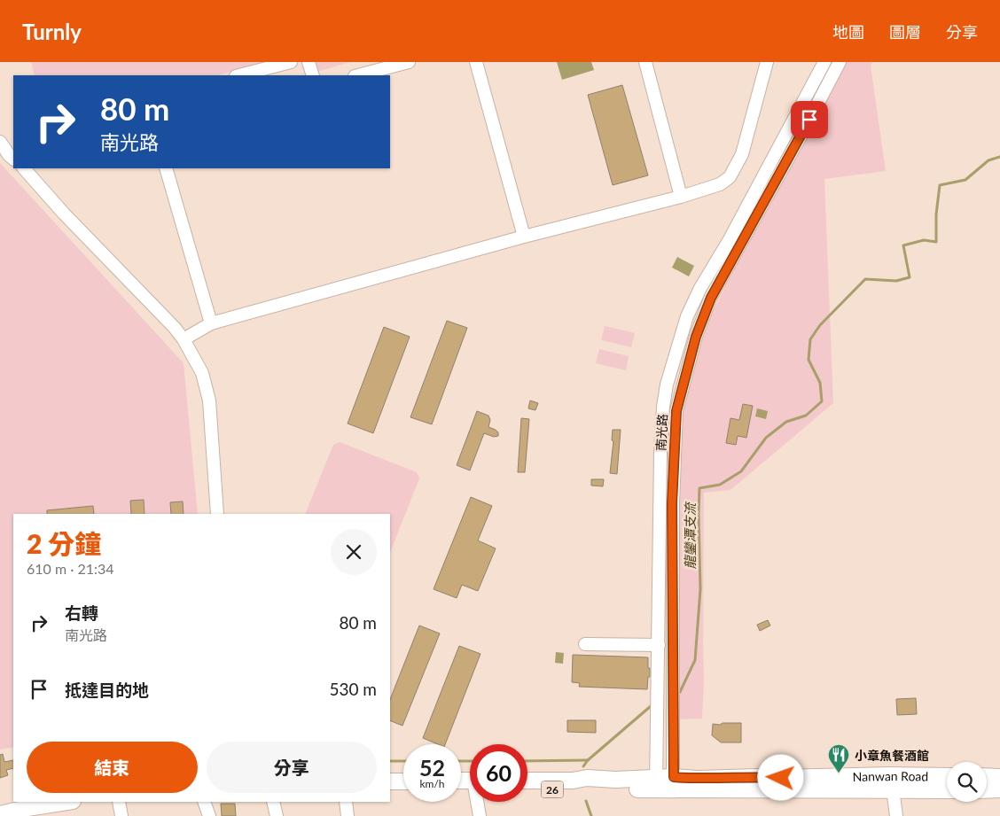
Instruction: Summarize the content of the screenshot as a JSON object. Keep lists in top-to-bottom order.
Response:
{
  "streets": {
    "main road": ["Nanwan Road", "26"],
    "street": ["南光路"]
  },
  "crossings": [
    ["南光路", "Nanwan Road"],
    ["Nanwan Road", "26"]
  ],
  "water": ["龍鑾潭支流"],
  "places": {
    "restaurant": ["小章魚餐酒館"]
  },
  "page": {
    "header": "Turnly",
    "nav": ["地圖", "圖層", "分享"],
    "turn": ["80 m", "南光路"],
    "heading": ["2 分鐘", "610 m · 21:34"],
    "list": [
      {
        "name": "右轉",
        "note": "南光路",
        "value": "80 m"
      },
      {
        "name": "抵達目的地",
        "value": "530 m"
      }
    ],
    "buttons": ["結束", "分享"],
    "speed": "52 km/h",
    "limit": "60"
  }
}
